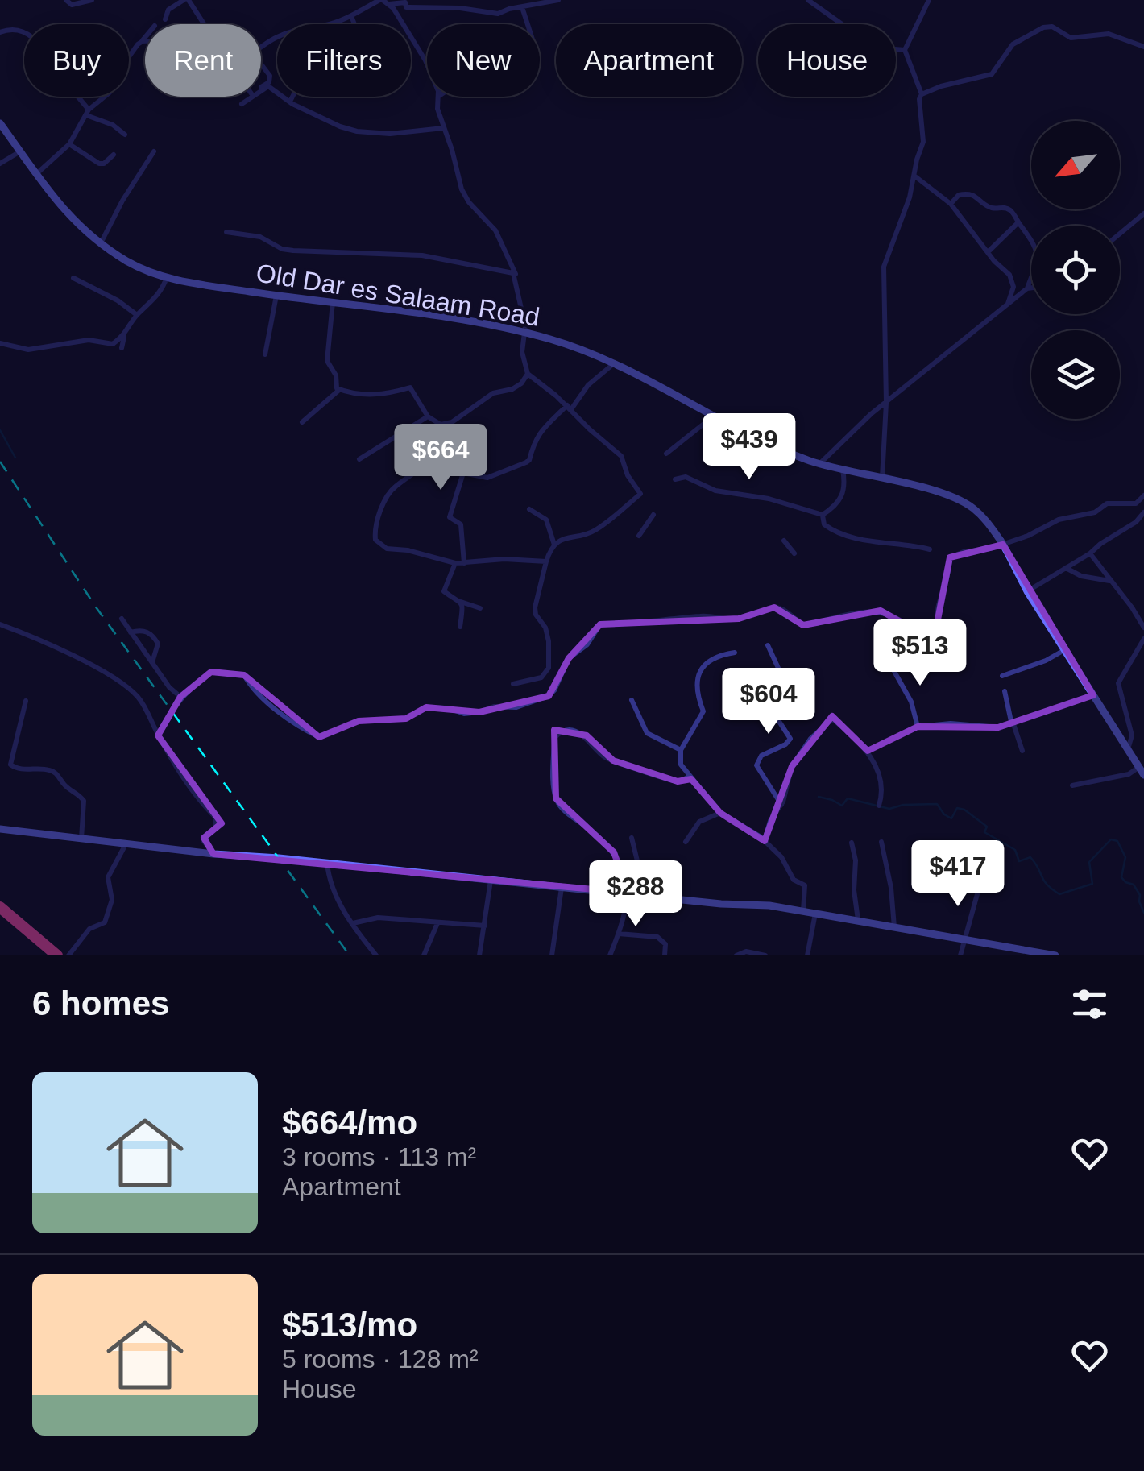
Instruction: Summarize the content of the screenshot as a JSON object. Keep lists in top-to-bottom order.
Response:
{
  "streets": {
    "street": ["Old Dar es Salaam Road"]
  },
  "north": "bottom left",
  "page": {
    "chip": [
      "Buy",
      "Rent",
      "Filters",
      "New",
      "Apartment",
      "House"
    ],
    "price": [
      "$439",
      "$664",
      "$513",
      "$604",
      "$417",
      "$288"
    ],
    "heading": "6 homes",
    "list": [
      {
        "name": "$664/mo",
        "note": "3 rooms · 113 m² · Apartment"
      },
      {
        "name": "$513/mo",
        "note": "5 rooms · 128 m² · House"
      }
    ]
  }
}
